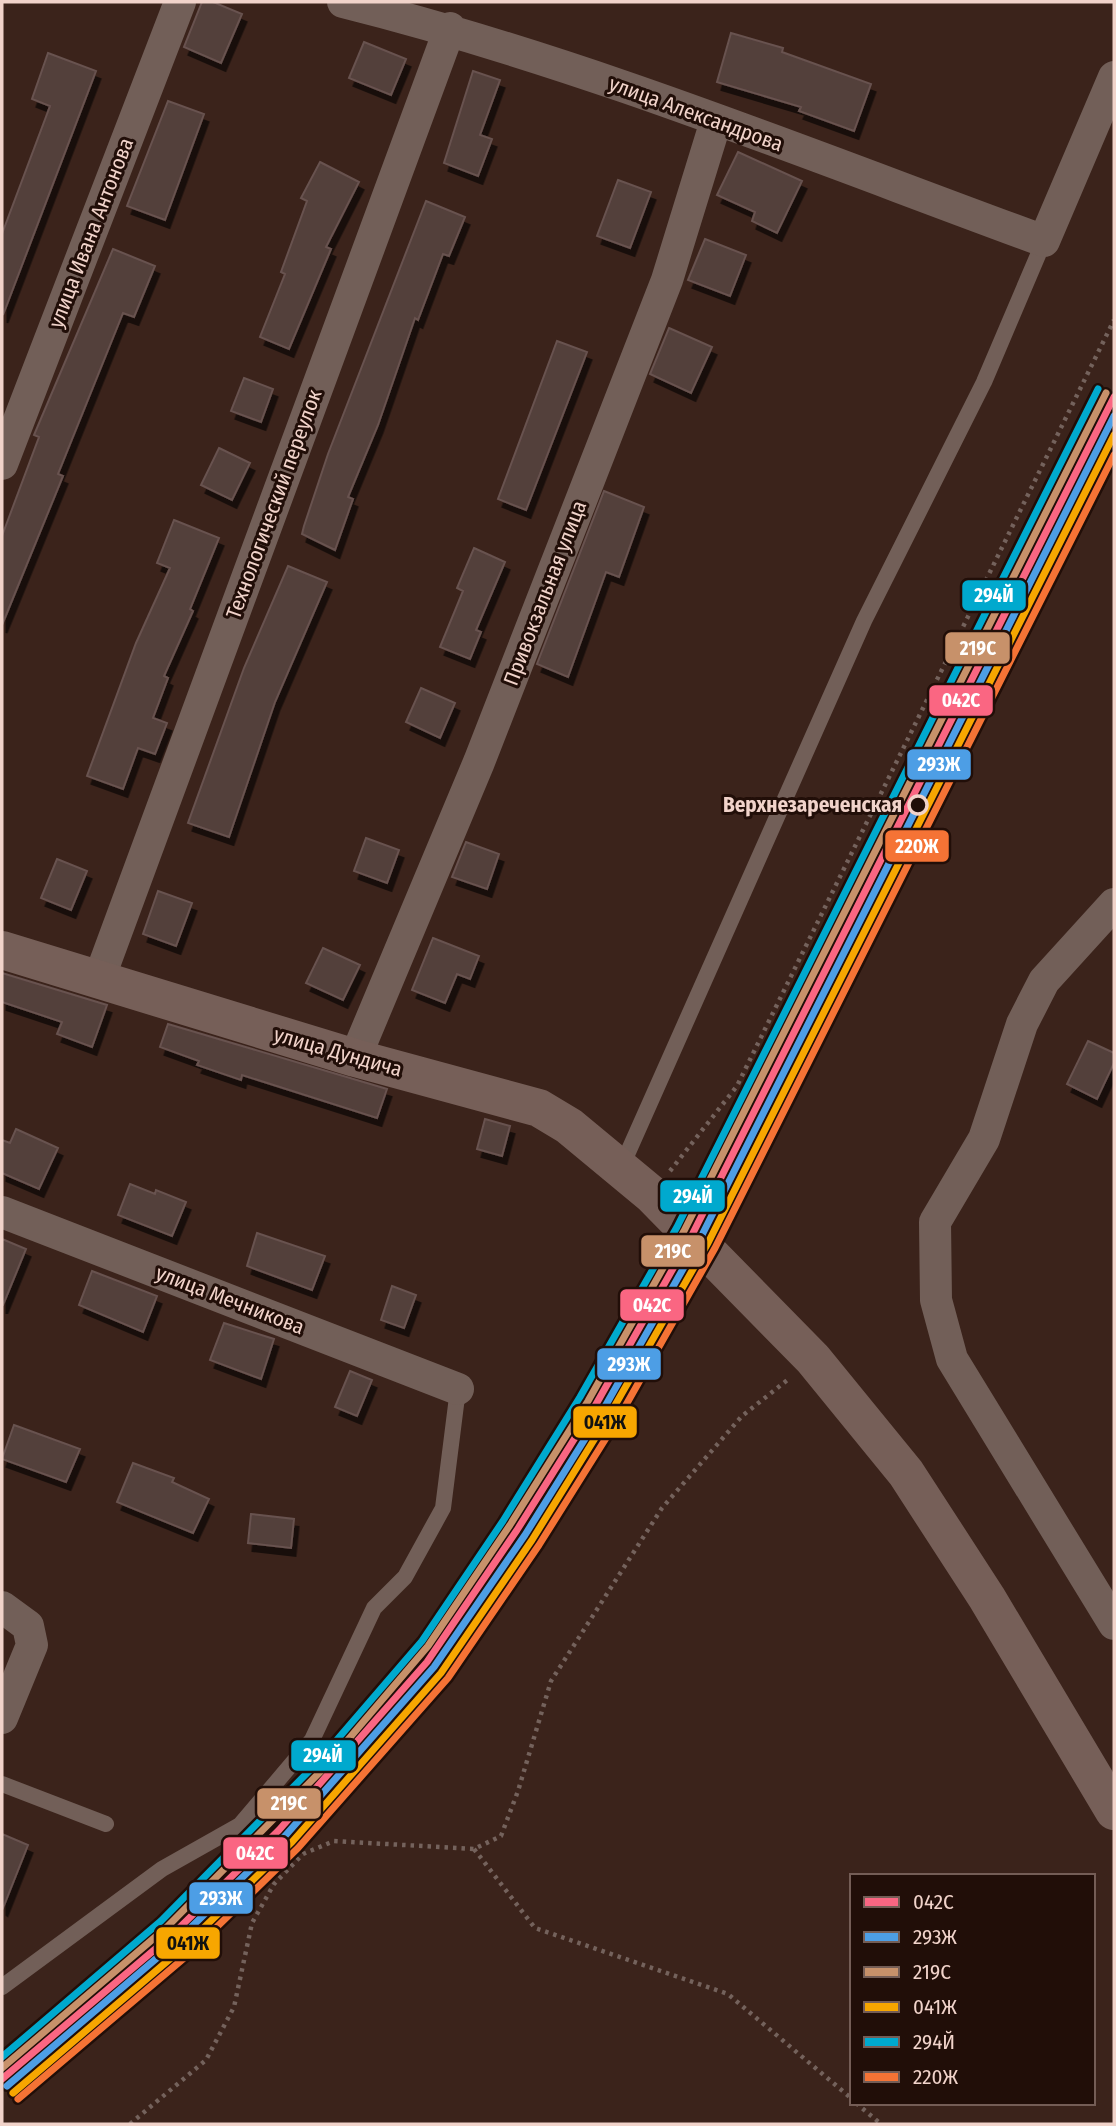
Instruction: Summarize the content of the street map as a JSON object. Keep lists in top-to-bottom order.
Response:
{
  "streets": {
    "street": [
      "улица Александрова",
      "улица Ивана Антонова",
      "Технологический переулок",
      "Привокзальная улица",
      "улица Дундича",
      "улица Мечникова"
    ]
  },
  "crossings": [
    ["улица Александрова", "Технологический переулок"],
    ["улица Александрова", "Привокзальная улица"],
    ["Технологический переулок", "улица Дундича"],
    ["Привокзальная улица", "улица Дундича"]
  ],
  "places": ["Верхнезареченская"],
  "lines": [
    "transit line 294Й",
    "transit line 219С",
    "transit line 042С",
    "transit line 293Ж",
    "transit line 041Ж",
    "transit line 220Ж"
  ],
  "legend": [
    "042С",
    "293Ж",
    "219С",
    "041Ж",
    "294Й",
    "220Ж"
  ]
}
